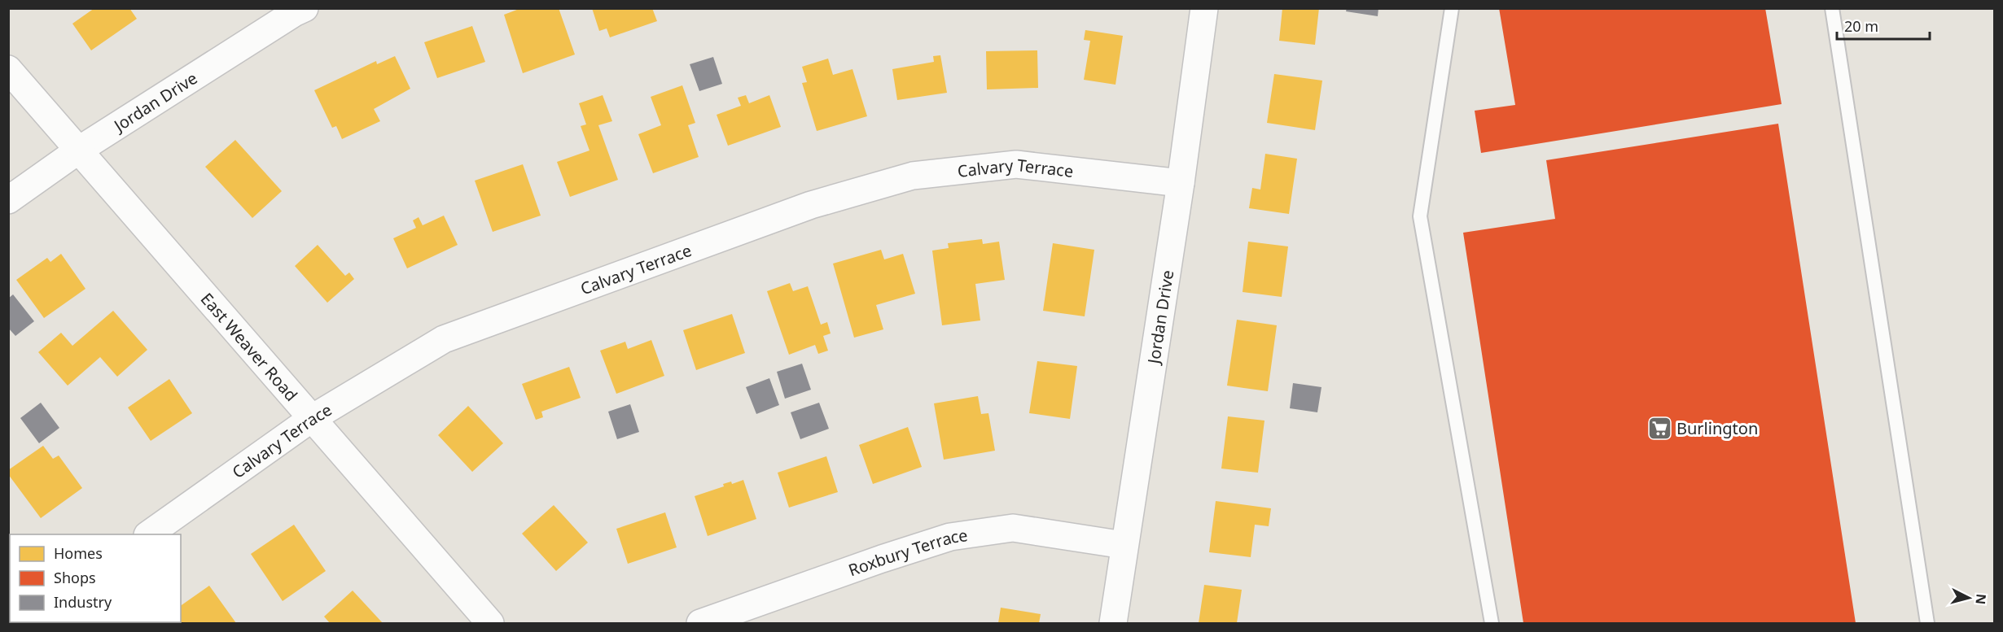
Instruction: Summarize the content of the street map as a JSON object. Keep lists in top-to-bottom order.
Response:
{
  "streets": {
    "street": [
      "Jordan Drive",
      "Calvary Terrace",
      "East Weaver Road",
      "Roxbury Terrace"
    ]
  },
  "crossings": [
    ["Jordan Drive", "Calvary Terrace"],
    ["Jordan Drive", "East Weaver Road"],
    ["Jordan Drive", "Roxbury Terrace"],
    ["Calvary Terrace", "East Weaver Road"]
  ],
  "places": {
    "supermarket": ["Burlington"]
  },
  "legend": ["Homes", "Shops", "Industry"],
  "scale_bar": "20 m",
  "north": "right"
}
